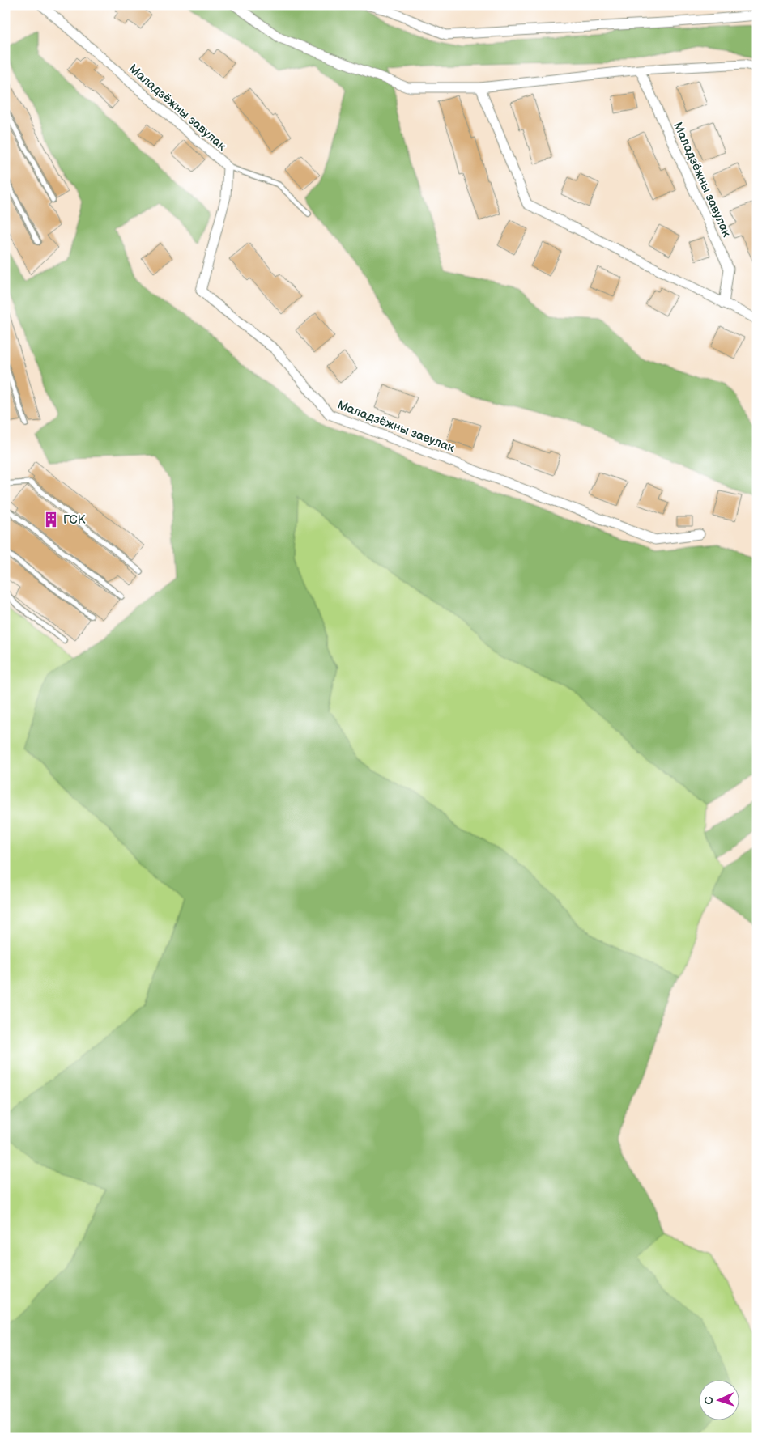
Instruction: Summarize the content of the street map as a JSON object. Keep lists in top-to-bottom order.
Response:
{
  "streets": {
    "street": ["Маладзёжны завулак"]
  },
  "places": {
    "building": ["ГСК"]
  },
  "north": "left"
}
